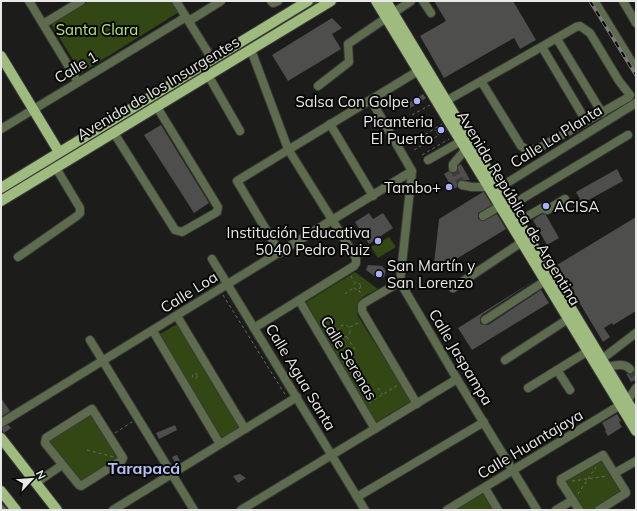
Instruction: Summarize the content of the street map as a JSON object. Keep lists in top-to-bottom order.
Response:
{
  "streets": {
    "main road": ["Avenida de los Insurgentes", "Avenida República de Argentina"],
    "street": [
      "Calle 1",
      "Calle La Planta",
      "Calle Loa",
      "Calle Jaspampa",
      "Calle Serenas",
      "Calle Agua Santa",
      "Calle Huantajaya"
    ]
  },
  "crossings": [
    ["Calle La Planta", "Avenida República de Argentina"],
    ["Avenida República de Argentina", "Calle Huantajaya"],
    ["Calle Loa", "Calle Agua Santa"],
    ["Calle Jaspampa", "Calle Huantajaya"]
  ],
  "districts": ["Tarapacá"],
  "parks": ["Santa Clara"],
  "places": [
    "Salsa Con Golpe",
    "Picanteria El Puerto",
    "Tambo+",
    "ACISA",
    "Institución Educativa 5040 Pedro Ruiz",
    "San Martín y San Lorenzo"
  ],
  "north": "top right"
}
